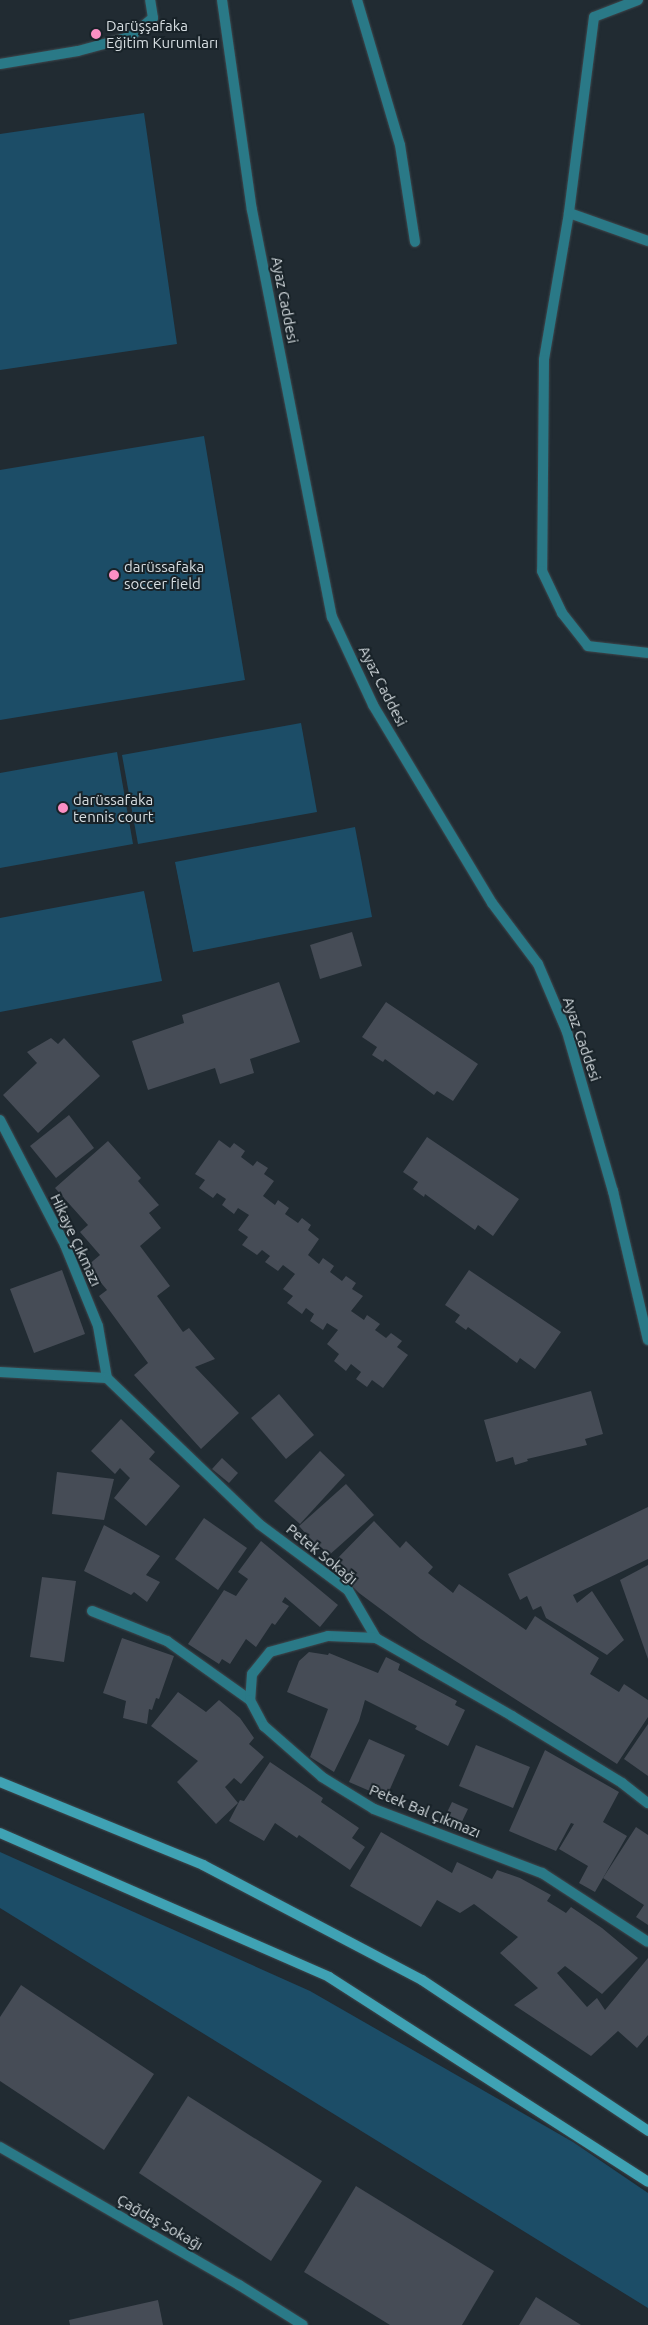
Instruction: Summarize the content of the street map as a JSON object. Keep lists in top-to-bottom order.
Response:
{
  "streets": {
    "street": [
      "Ayaz Caddesi",
      "Hikaye Çıkmazı",
      "Petek Sokağı",
      "Petek Bal Çıkmazı",
      "Çağdaş Sokağı"
    ]
  },
  "crossings": [
    ["Hikaye Çıkmazı", "Petek Sokağı"]
  ],
  "places": ["Darüşşafaka Eğitim Kurumları", "darüssafaka soccer field", "darüssafaka tennis court"]
}
